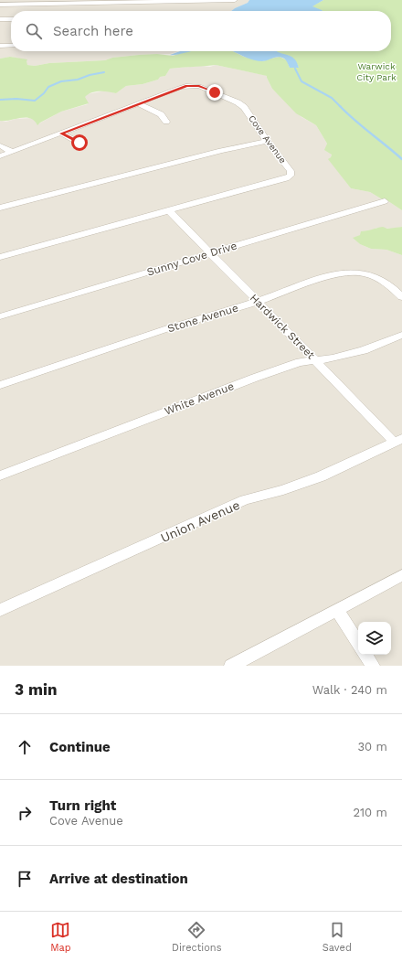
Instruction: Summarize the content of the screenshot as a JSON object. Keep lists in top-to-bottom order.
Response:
{
  "streets": {
    "street": [
      "Cove Avenue",
      "Sunny Cove Drive",
      "Stone Avenue",
      "Hardwick Street",
      "White Avenue",
      "Union Avenue"
    ]
  },
  "crossings": [
    ["Cove Avenue", "Hardwick Street"],
    ["Sunny Cove Drive", "Hardwick Street"],
    ["Stone Avenue", "Hardwick Street"],
    ["Hardwick Street", "White Avenue"],
    ["Hardwick Street", "Union Avenue"]
  ],
  "parks": ["Warwick City Park"],
  "page": {
    "search": "Search here",
    "heading": ["3 min", "Walk · 240 m"],
    "list": [
      ["Continue", "30 m"],
      ["Turn right", "Cove Avenue", "210 m"],
      "Arrive at destination"
    ],
    "nav": ["Map", "Directions", "Saved"]
  }
}
